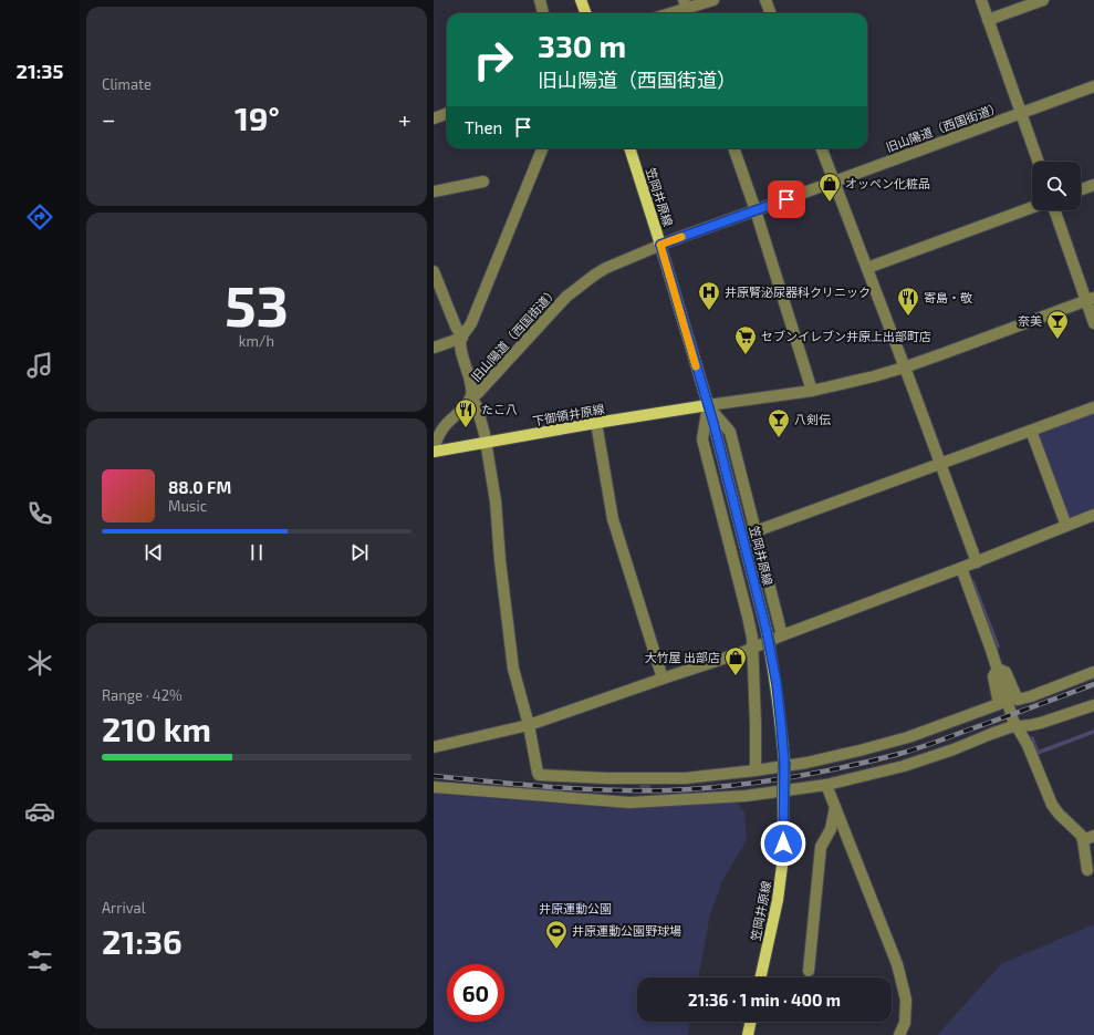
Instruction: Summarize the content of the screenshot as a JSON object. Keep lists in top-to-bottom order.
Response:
{
  "streets": {
    "main road": ["笠岡井原線", "下御領井原線"],
    "street": ["旧山陽道（西国街道）"]
  },
  "crossings": [
    ["旧山陽道（西国街道）", "笠岡井原線"],
    ["旧山陽道（西国街道）", "下御領井原線"],
    ["笠岡井原線", "下御領井原線"]
  ],
  "parks": ["井原運動公園"],
  "places": {
    "shop": ["オッペン化粧品", "大竹屋 出部店"],
    "hospital": ["井原腎泌尿器科クリニック"],
    "restaurant": ["寄島・敬", "たこ八"],
    "bar": ["奈美", "八剣伝"],
    "supermarket": ["セブンイレブン井原上出部町店"],
    "sports": ["井原運動公園野球場"]
  },
  "page": {
    "tabs": "21:35",
    "tile": [
      "Climate",
      ["53", "km/h"],
      ["Range · 42%", "210 km"],
      ["Arrival", "21:36"]
    ],
    "turn": ["330 m", "旧山陽道（西国街道）"],
    "heat": ["−", "19°", "+"],
    "then": "Then",
    "song": ["88.0 FM", "Music"],
    "limit": "60",
    "trip": "21:36 · 1 min · 400 m"
  }
}
